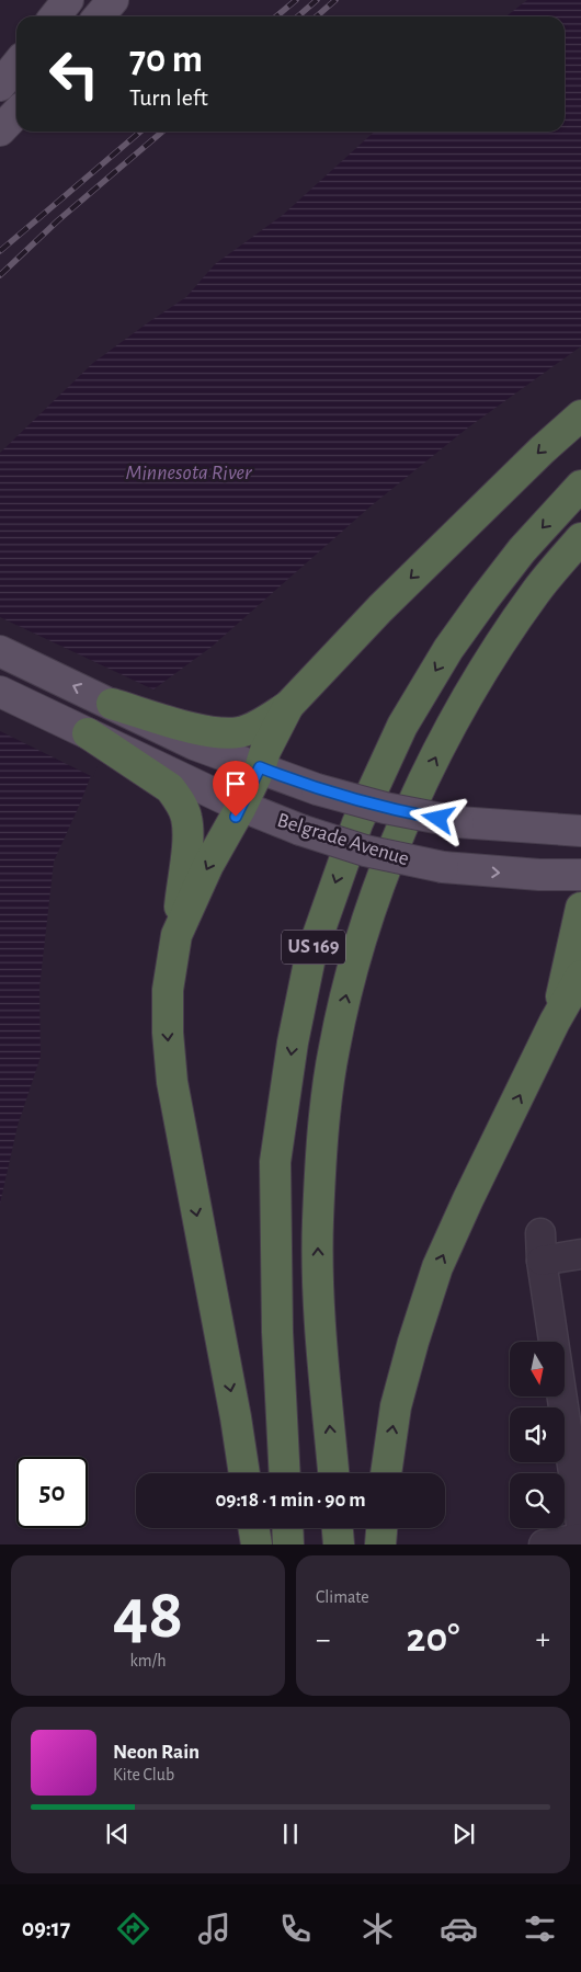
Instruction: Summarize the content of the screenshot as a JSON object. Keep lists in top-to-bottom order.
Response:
{
  "streets": {
    "highway": ["US 169"],
    "main road": ["Belgrade Avenue"]
  },
  "water": ["Minnesota River"],
  "north": "bottom",
  "page": {
    "turn": ["70 m", "Turn left"],
    "limit": "50",
    "trip": "09:18 · 1 min · 90 m",
    "tile": [
      ["48", "km/h"],
      "Climate"
    ],
    "heat": ["−", "20°", "+"],
    "song": ["Neon Rain", "Kite Club"],
    "tabs": "09:17"
  }
}
